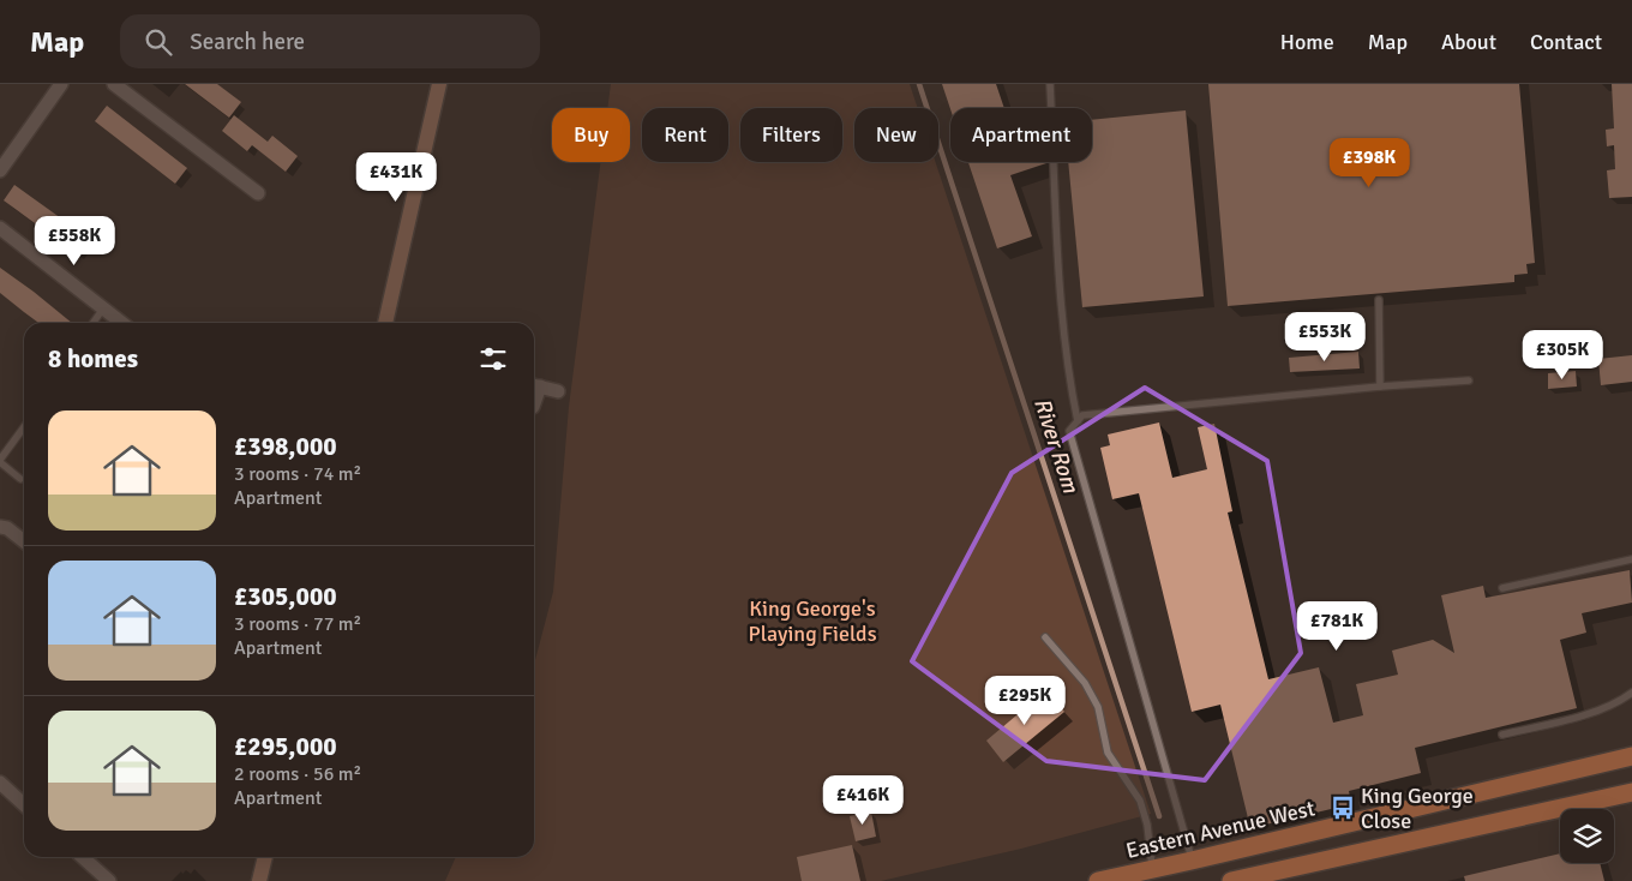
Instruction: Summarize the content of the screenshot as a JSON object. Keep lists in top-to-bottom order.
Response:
{
  "streets": {
    "highway": ["Eastern Avenue West"]
  },
  "water": ["River Rom"],
  "parks": ["King George's Playing Fields"],
  "places": {
    "bus stop": ["King George Close"]
  },
  "page": {
    "header": "Map",
    "search": "Search here",
    "nav": [
      "Home",
      "Map",
      "About",
      "Contact"
    ],
    "chip": [
      "Buy",
      "Rent",
      "Filters",
      "New",
      "Apartment"
    ],
    "price": [
      "£398K",
      "£431K",
      "£558K",
      "£553K",
      "£305K",
      "£781K",
      "£295K",
      "£416K"
    ],
    "heading": "8 homes",
    "list": [
      {
        "name": "£398,000",
        "note": "3 rooms · 74 m² · Apartment"
      },
      {
        "name": "£305,000",
        "note": "3 rooms · 77 m² · Apartment"
      },
      {
        "name": "£295,000",
        "note": "2 rooms · 56 m² · Apartment"
      }
    ]
  }
}
